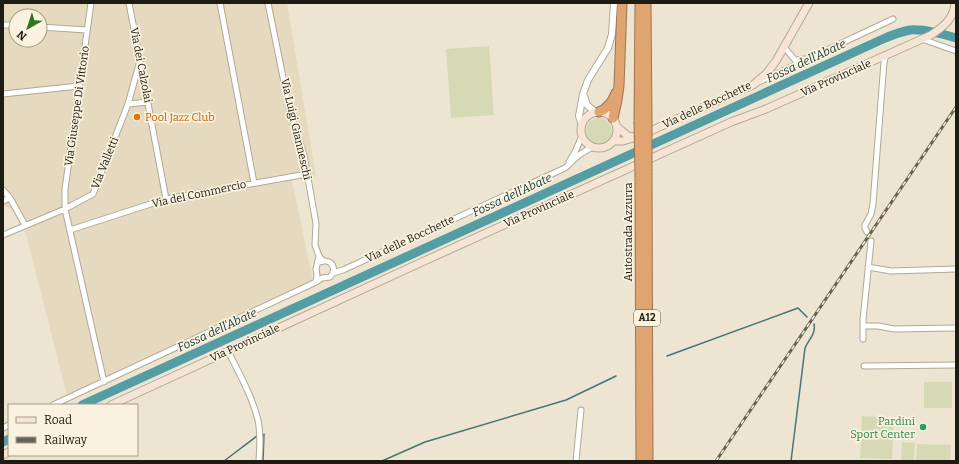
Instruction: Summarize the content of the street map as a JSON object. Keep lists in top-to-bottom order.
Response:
{
  "streets": {
    "highway": ["Autostrada Azzurra", "A12"],
    "main road": ["Via Provinciale", "Via delle Bocchette"],
    "street": [
      "Via dei Calzolai",
      "Via Giuseppe Di Vittorio",
      "Via Luigi Gianneschi",
      "Via Valletti",
      "Via del Commercio"
    ]
  },
  "crossings": [
    ["Via dei Calzolai", "Via Valletti"],
    ["Via dei Calzolai", "Via del Commercio"],
    ["Via delle Bocchette", "Via Giuseppe Di Vittorio"],
    ["Via delle Bocchette", "Via Luigi Gianneschi"],
    ["Via Giuseppe Di Vittorio", "Via Valletti"],
    ["Via Giuseppe Di Vittorio", "Via del Commercio"],
    ["Via Luigi Gianneschi", "Via del Commercio"]
  ],
  "water": ["Fossa dell'Abate"],
  "places": ["Pool Jazz Club", "Pardini Sport Center"],
  "legend": ["Road", "Railway"],
  "north": "bottom left"
}
